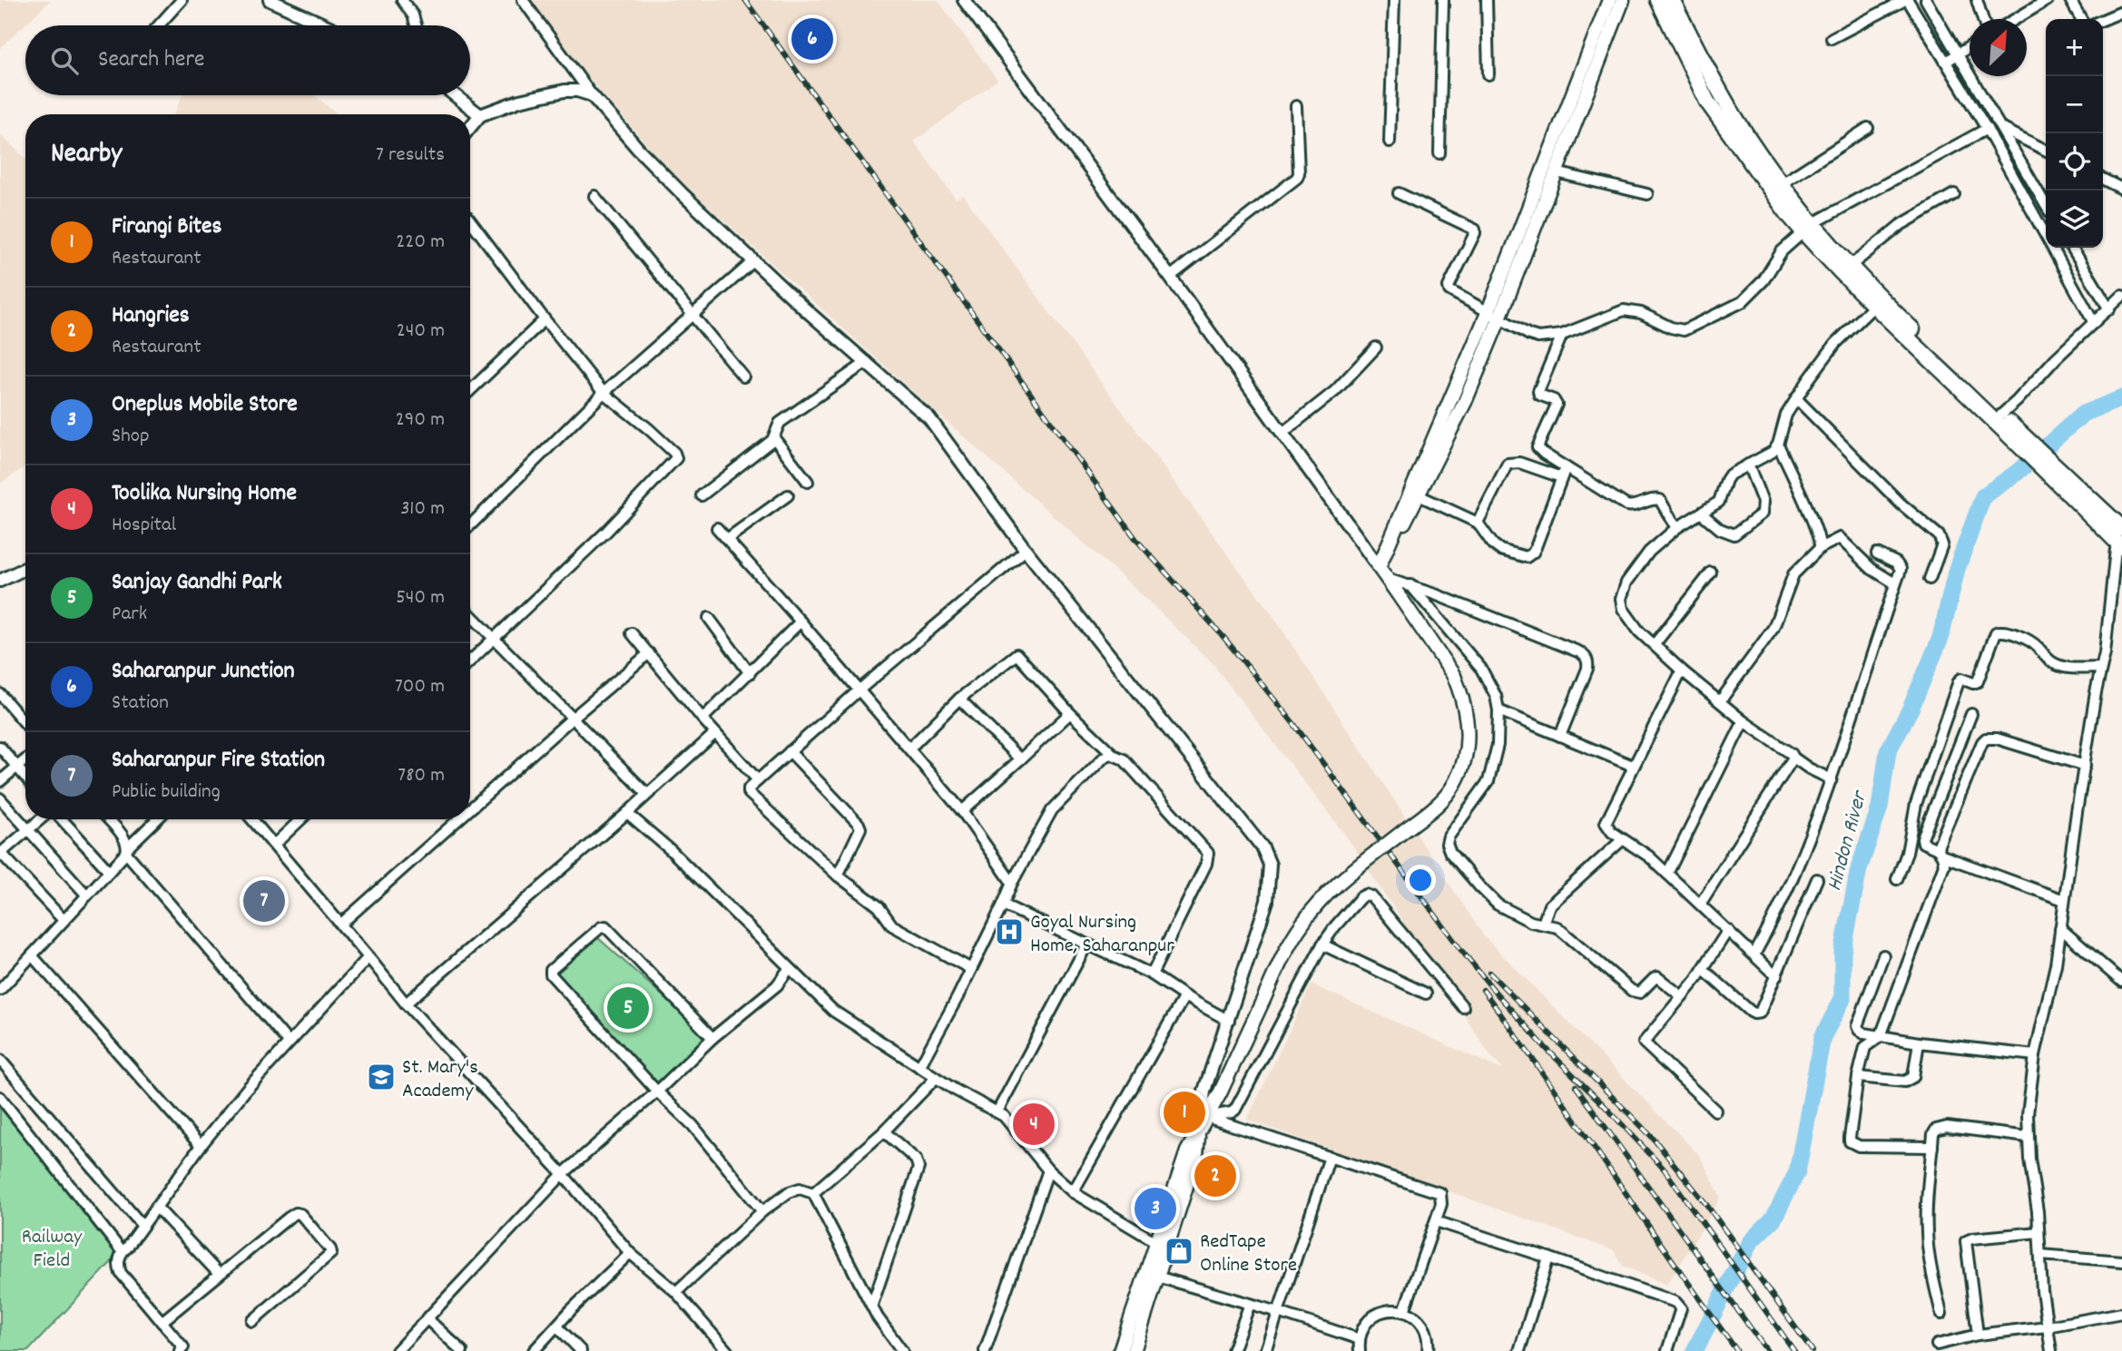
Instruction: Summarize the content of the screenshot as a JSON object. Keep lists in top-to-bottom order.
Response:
{
  "water": ["Hindon River"],
  "parks": ["Railway Field"],
  "places": {
    "hospital": ["Goyal Nursing Home, Saharanpur"],
    "school or university": ["St. Mary's Academy"],
    "shop": ["RedTape Online Store"]
  },
  "north": "top right",
  "page": {
    "pins": [
      "6",
      "7",
      "5",
      "1",
      "4",
      "2",
      "3"
    ],
    "map_buttons": ["+", "−"],
    "search": "Search here",
    "heading": ["Nearby", "7 results"],
    "list": [
      {
        "mark": "1",
        "name": "Firangi Bites",
        "note": "Restaurant",
        "value": "220 m"
      },
      {
        "mark": "2",
        "name": "Hangries",
        "note": "Restaurant",
        "value": "240 m"
      },
      {
        "mark": "3",
        "name": "Oneplus Mobile Store",
        "note": "Shop",
        "value": "290 m"
      },
      {
        "mark": "4",
        "name": "Toolika Nursing Home",
        "note": "Hospital",
        "value": "310 m"
      },
      {
        "mark": "5",
        "name": "Sanjay Gandhi Park",
        "note": "Park",
        "value": "540 m"
      },
      {
        "mark": "6",
        "name": "Saharanpur Junction",
        "note": "Station",
        "value": "700 m"
      },
      {
        "mark": "7",
        "name": "Saharanpur Fire Station",
        "note": "Public building",
        "value": "780 m"
      }
    ]
  }
}
